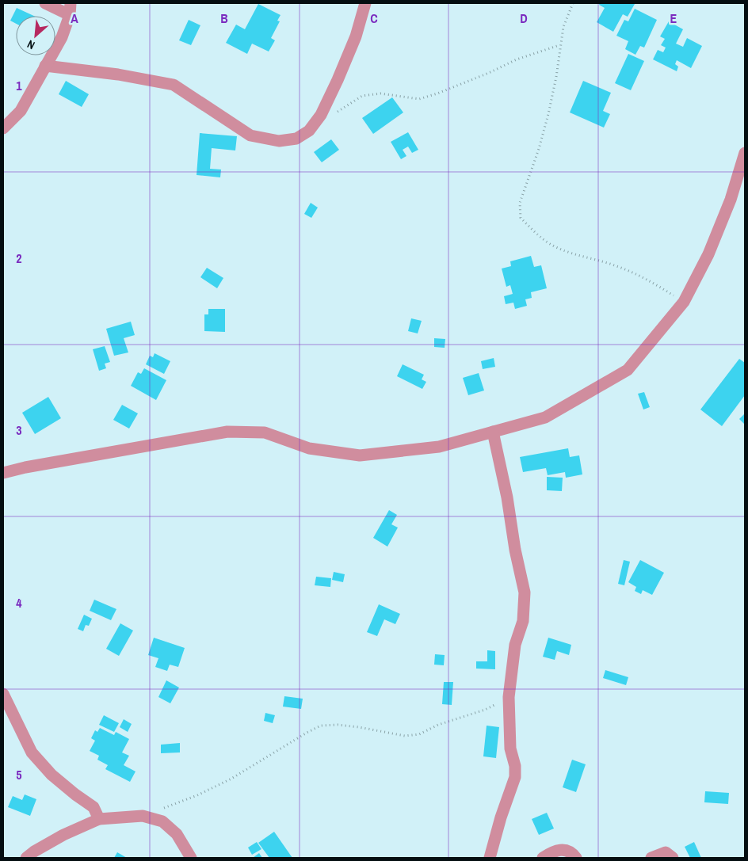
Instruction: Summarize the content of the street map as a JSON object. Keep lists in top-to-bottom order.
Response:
{
  "north": "bottom left",
  "grid": {
    "columns": [
      "A",
      "B",
      "C",
      "D",
      "E"
    ],
    "rows": [
      "1",
      "2",
      "3",
      "4",
      "5"
    ]
  }
}
